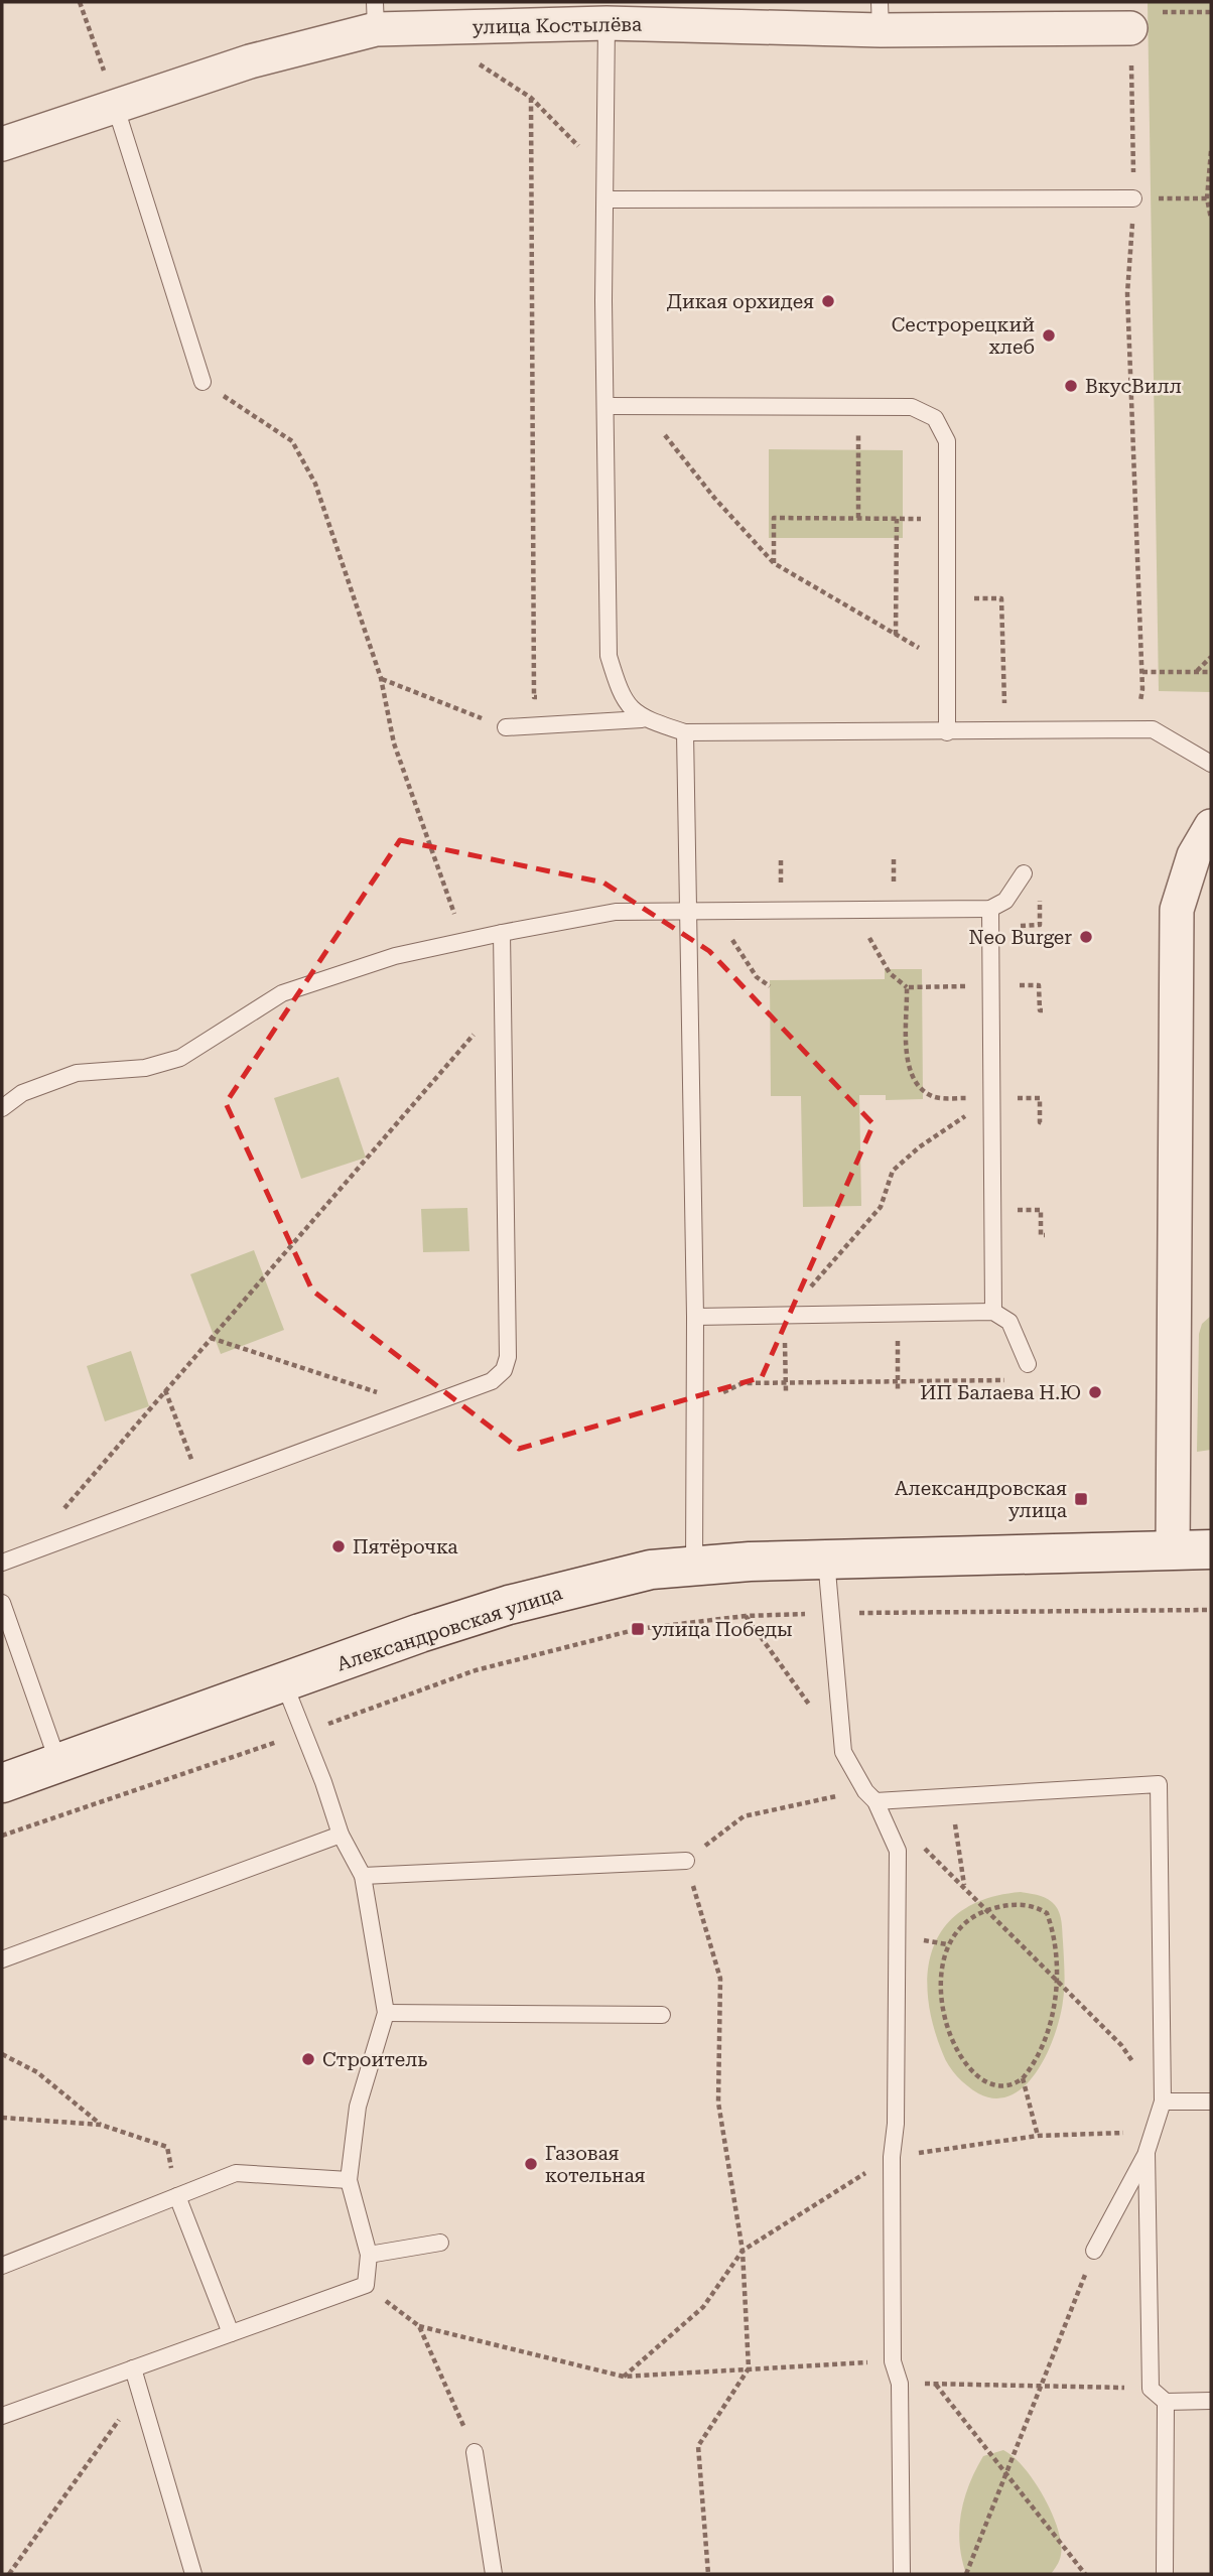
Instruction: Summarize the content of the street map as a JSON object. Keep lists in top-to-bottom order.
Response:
{
  "streets": {
    "main road": ["Александровская улица"],
    "street": ["улица Костылёва"]
  },
  "places": {
    "other": [
      "Дикая орхидея",
      "Сестрорецкий хлеб",
      "ВкусВилл",
      "Neo Burger",
      "ИП Балаева Н.Ю",
      "Пятёрочка",
      "Строитель",
      "Газовая котельная"
    ],
    "transit": ["Александровская улица", "улица Победы"]
  }
}
